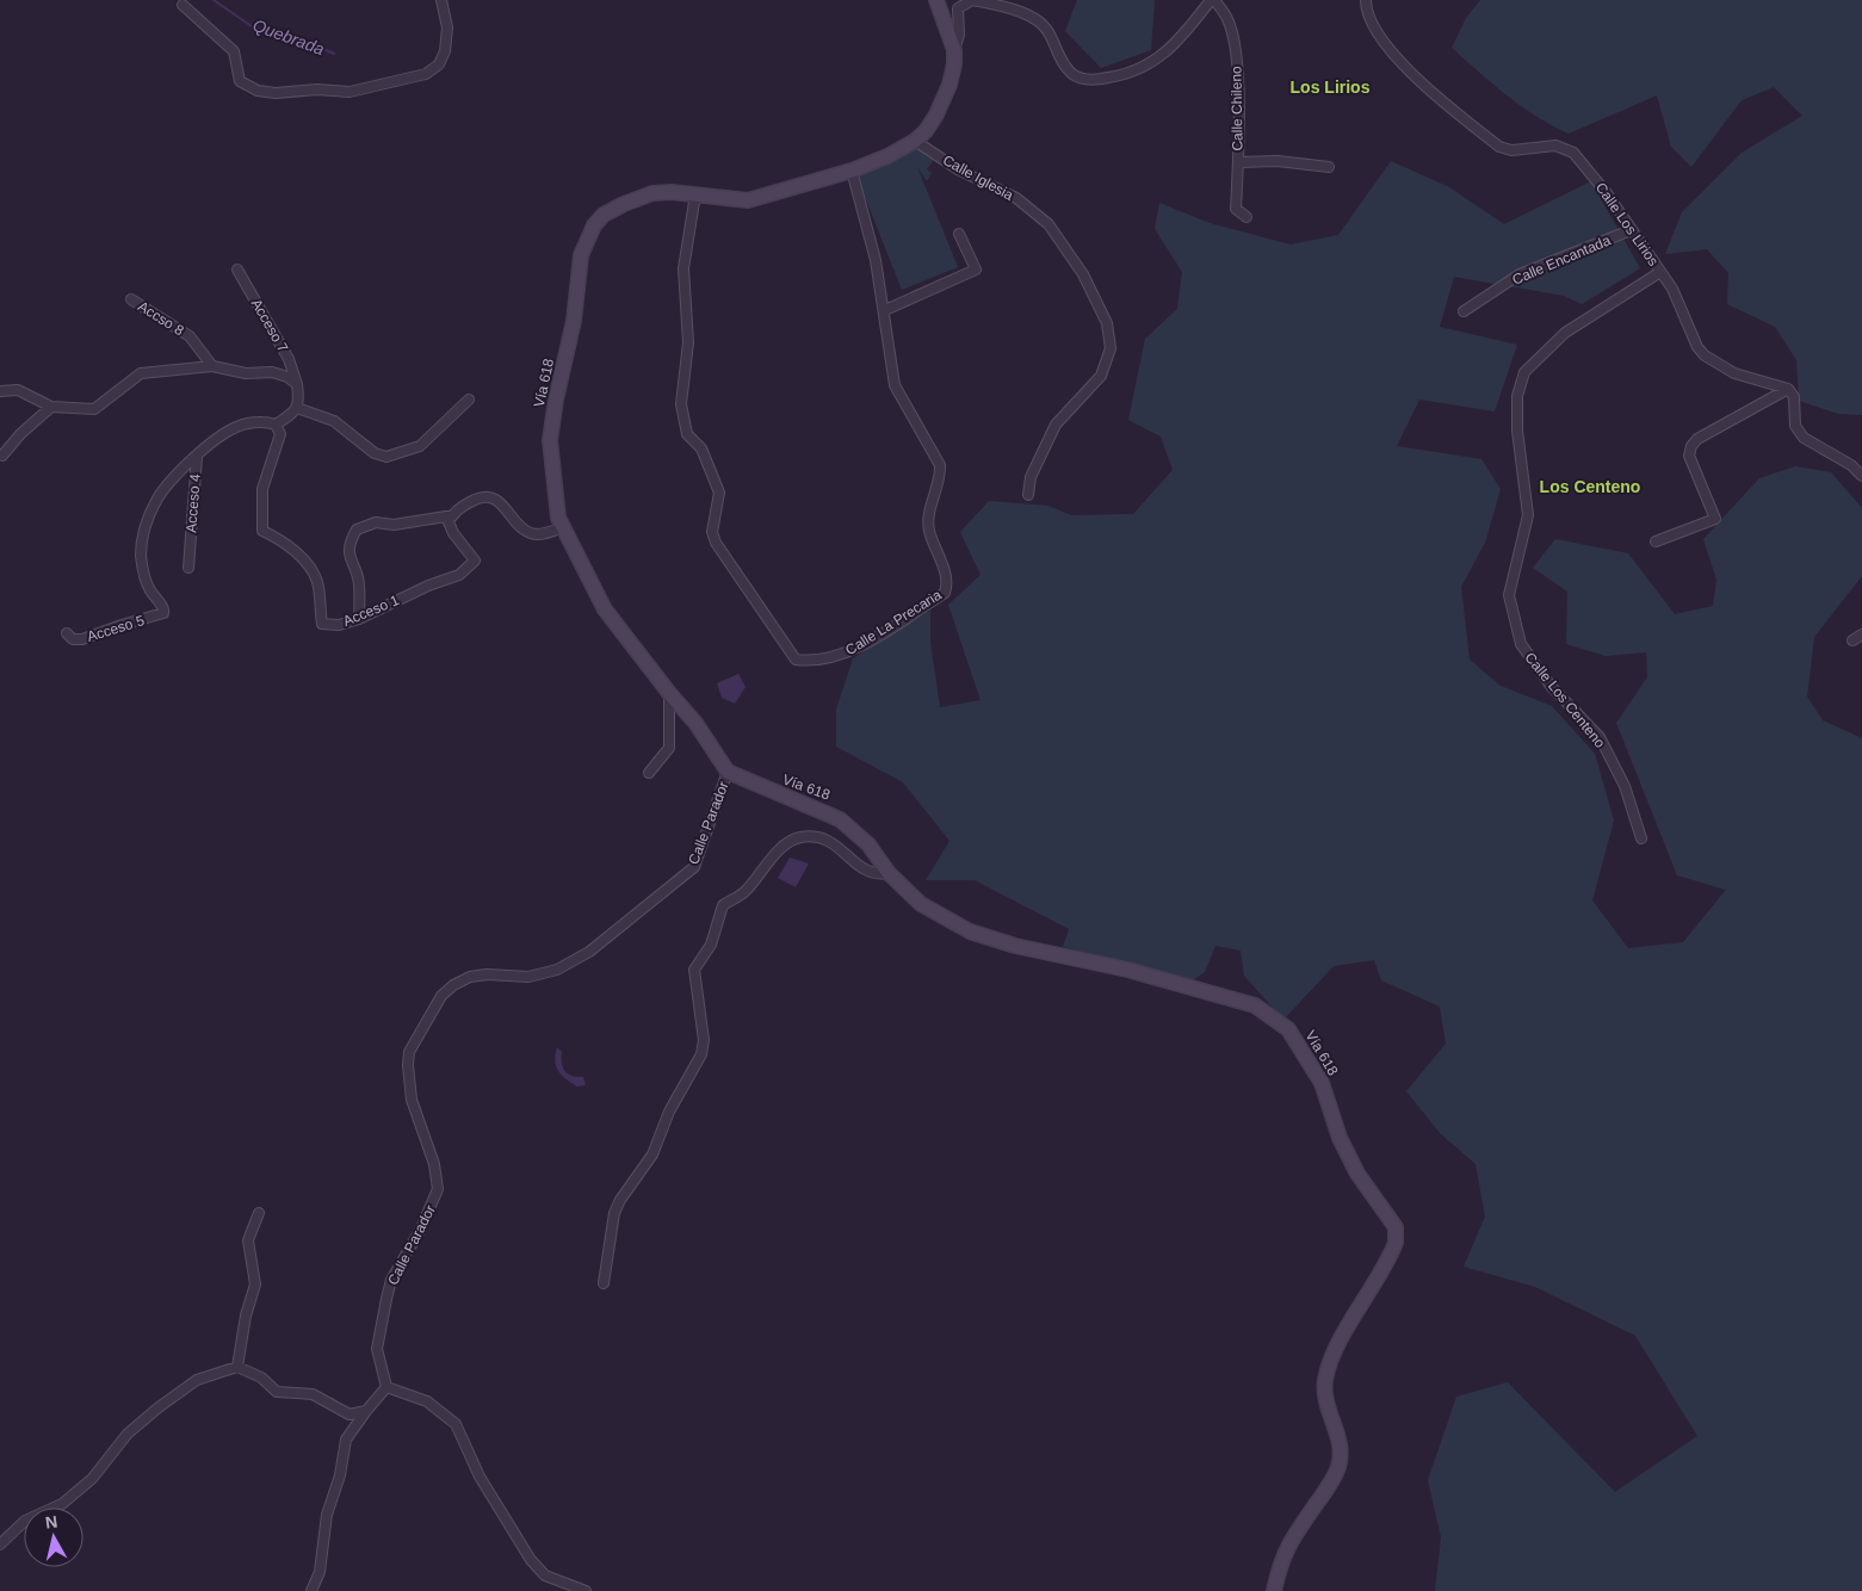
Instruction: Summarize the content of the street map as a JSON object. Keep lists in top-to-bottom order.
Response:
{
  "streets": {
    "street": [
      "Calle Chileno",
      "Calle Iglesia",
      "Calle Los Lirios",
      "Calle Encantada",
      "Accso 8",
      "Acceso 7",
      "Vía 618",
      "Acceso 4",
      "Acceso 1",
      "Calle La Precaria",
      "Acceso 5",
      "Calle Los Centeno",
      "Calle Parador"
    ]
  },
  "crossings": [
    ["Calle Iglesia", "Vía 618"],
    ["Calle Los Lirios", "Calle Encantada"],
    ["Calle Los Lirios", "Calle Los Centeno"],
    ["Vía 618", "Calle La Precaria"],
    ["Vía 618", "Calle Parador"],
    ["Acceso 4", "Acceso 1"],
    ["Acceso 4", "Acceso 5"]
  ],
  "districts": ["Los Lirios", "Los Centeno"],
  "water": ["Quebrada"],
  "north": "top"
}
